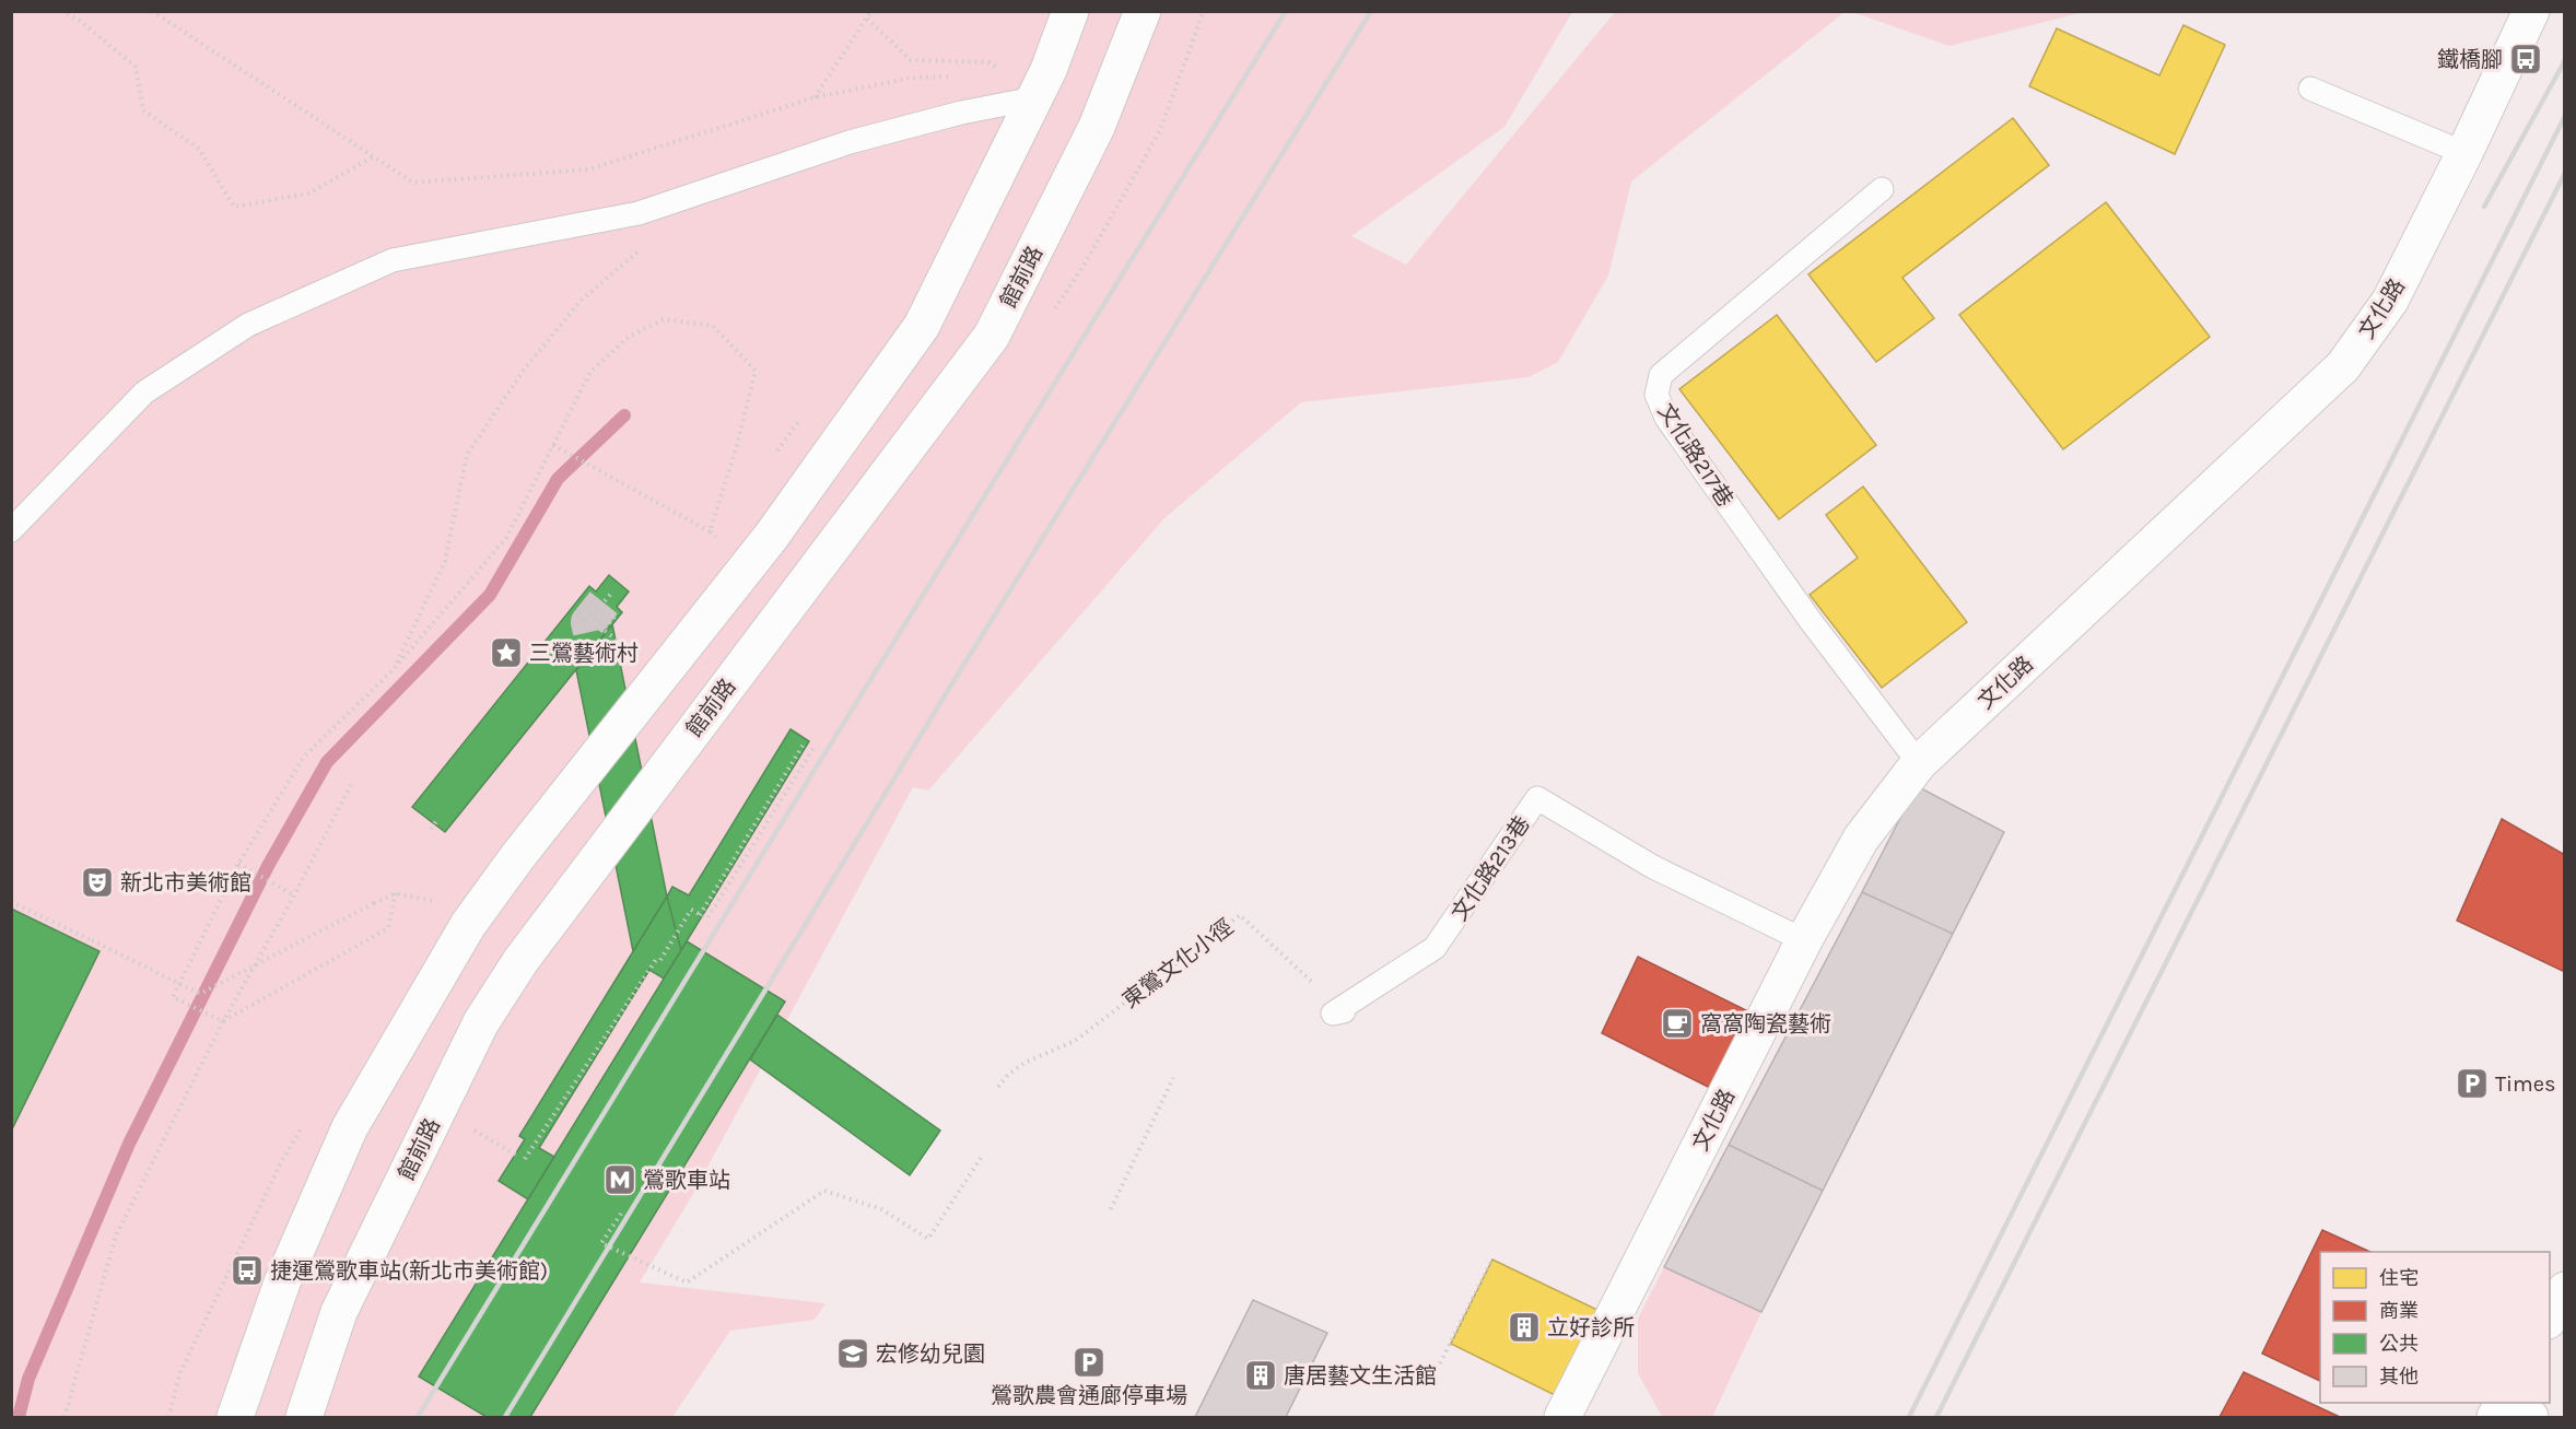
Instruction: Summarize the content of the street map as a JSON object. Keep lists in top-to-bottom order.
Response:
{
  "streets": {
    "street": ["館前路", "文化路"],
    "lane": ["文化路217巷", "文化路213巷"],
    "path": ["東鶯文化小徑"]
  },
  "crossings": [
    ["文化路", "文化路217巷"],
    ["文化路", "文化路213巷"],
    ["文化路213巷", "東鶯文化小徑"]
  ],
  "places": {
    "bus stop": ["鐵橋腳", "捷運鶯歌車站(新北市美術館)"],
    "place": ["三鶯藝術村"],
    "theatre": ["新北市美術館"],
    "cafe": ["窩窩陶瓷藝術"],
    "parking": ["Times", "鶯歌農會通廊停車場"],
    "metro station": ["鶯歌車站"],
    "building": ["立好診所", "唐居藝文生活館"],
    "school or university": ["宏修幼兒園"]
  },
  "legend": [
    "住宅",
    "商業",
    "公共",
    "其他"
  ]
}
